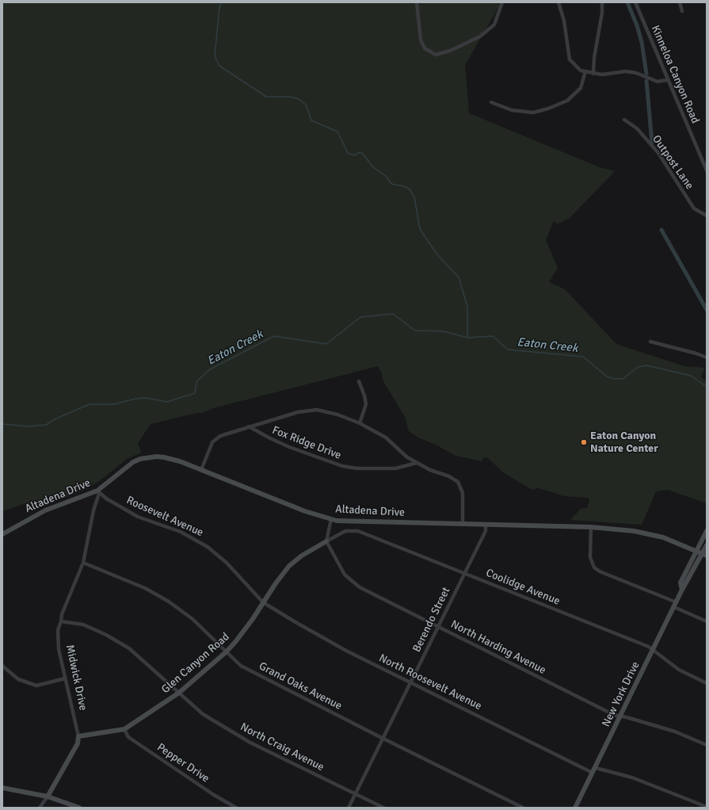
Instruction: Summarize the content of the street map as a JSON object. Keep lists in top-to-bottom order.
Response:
{
  "streets": {
    "street": [
      "Kinneloa Canyon Road",
      "Outpost Lane",
      "Fox Ridge Drive",
      "Altadena Drive",
      "Roosevelt Avenue",
      "Coolidge Avenue",
      "Berendo Street",
      "North Harding Avenue",
      "Glen Canyon Road",
      "Midwick Drive",
      "North Roosevelt Avenue",
      "Grand Oaks Avenue",
      "New York Drive",
      "North Craig Avenue",
      "Pepper Drive"
    ]
  },
  "crossings": [
    ["Altadena Drive", "Roosevelt Avenue"],
    ["Altadena Drive", "Berendo Street"],
    ["Altadena Drive", "Midwick Drive"],
    ["Altadena Drive", "New York Drive"],
    ["Roosevelt Avenue", "Glen Canyon Road"],
    ["Roosevelt Avenue", "Midwick Drive"],
    ["Roosevelt Avenue", "North Roosevelt Avenue"],
    ["Coolidge Avenue", "Berendo Street"],
    ["Coolidge Avenue", "North Harding Avenue"],
    ["Coolidge Avenue", "Glen Canyon Road"],
    ["Coolidge Avenue", "New York Drive"],
    ["Berendo Street", "North Harding Avenue"],
    ["Berendo Street", "North Roosevelt Avenue"],
    ["Berendo Street", "Grand Oaks Avenue"],
    ["Berendo Street", "North Craig Avenue"],
    ["North Harding Avenue", "Glen Canyon Road"],
    ["North Harding Avenue", "New York Drive"],
    ["Glen Canyon Road", "Midwick Drive"],
    ["Glen Canyon Road", "North Roosevelt Avenue"],
    ["Glen Canyon Road", "Grand Oaks Avenue"],
    ["Glen Canyon Road", "North Craig Avenue"],
    ["Glen Canyon Road", "Pepper Drive"],
    ["Midwick Drive", "Grand Oaks Avenue"],
    ["Midwick Drive", "North Craig Avenue"],
    ["North Roosevelt Avenue", "New York Drive"]
  ],
  "water": ["Eaton Creek"],
  "places": ["Eaton Canyon Nature Center"]
}
